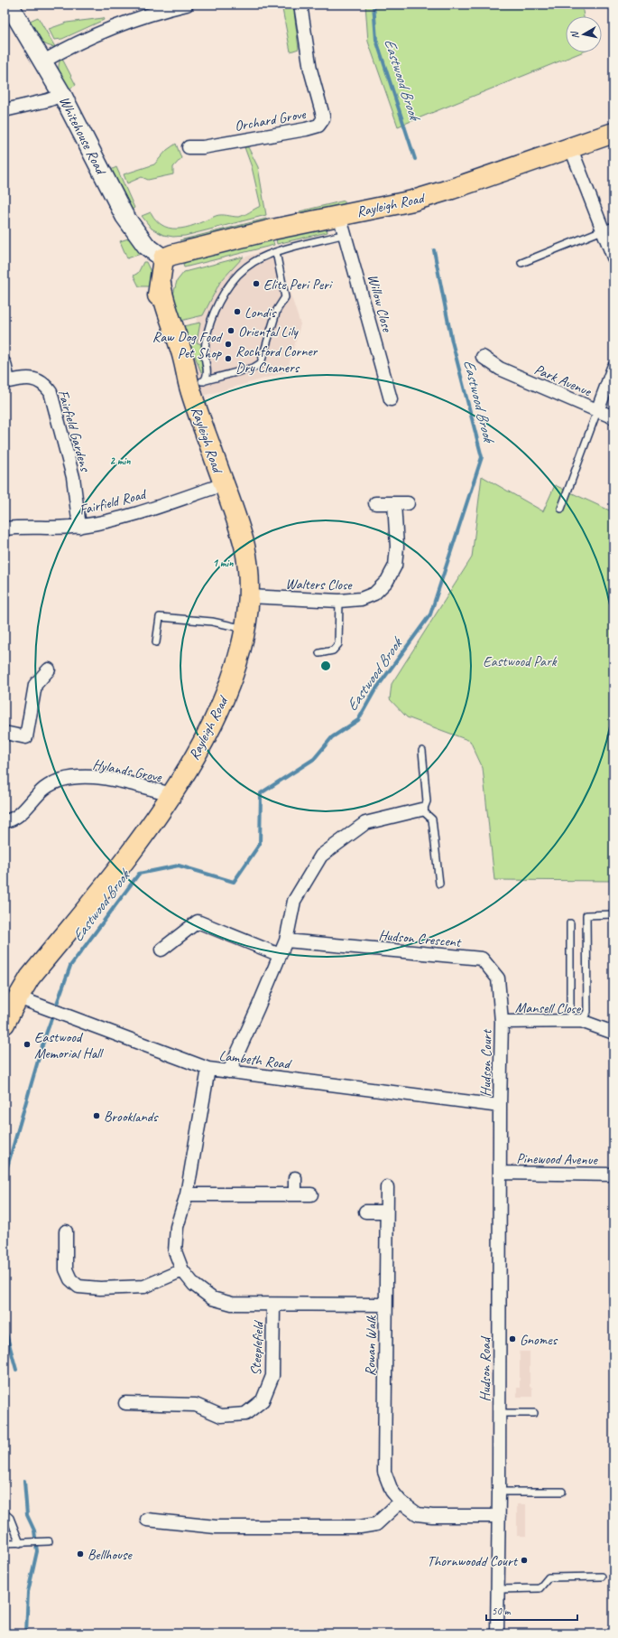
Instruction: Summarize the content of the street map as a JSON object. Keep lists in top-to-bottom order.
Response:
{
  "streets": {
    "main road": ["Rayleigh Road"],
    "street": [
      "Orchard Grove",
      "Whitehouse Road",
      "Willow Close",
      "Park Avenue",
      "Fairfield Gardens",
      "Fairfield Road",
      "Walters Close",
      "Hylands Grove",
      "Hudson Crescent",
      "Mansell Close",
      "Lambeth Road",
      "Hudson Court",
      "Pinewood Avenue",
      "Rowan Walk",
      "Steeplefield",
      "Hudson Road"
    ]
  },
  "crossings": [
    ["Whitehouse Road", "Rayleigh Road"],
    ["Rayleigh Road", "Willow Close"],
    ["Rayleigh Road", "Fairfield Road"],
    ["Rayleigh Road", "Walters Close"],
    ["Rayleigh Road", "Hylands Grove"],
    ["Rayleigh Road", "Lambeth Road"],
    ["Fairfield Gardens", "Fairfield Road"],
    ["Hudson Crescent", "Mansell Close"],
    ["Hudson Crescent", "Hudson Court"],
    ["Mansell Close", "Hudson Court"],
    ["Lambeth Road", "Hudson Court"],
    ["Lambeth Road", "Steeplefield"],
    ["Lambeth Road", "Hudson Road"],
    ["Hudson Court", "Hudson Road"],
    ["Pinewood Avenue", "Hudson Road"],
    ["Rowan Walk", "Steeplefield"],
    ["Rowan Walk", "Hudson Road"]
  ],
  "water": ["Eastwood Brook"],
  "parks": ["Eastwood Park"],
  "places": [
    "Elite Peri Peri",
    "Londis",
    "Oriental Lily",
    "Raw Dog Food Pet Shop",
    "Rochford Corner Dry Cleaners",
    "Eastwood Memorial Hall",
    "Brooklands",
    "Gnomes",
    "Bellhouse",
    "Thornwoodd Court"
  ],
  "scale_bar": "50 m",
  "north": "left",
  "rings": ["2 min", "1 min"]
}
